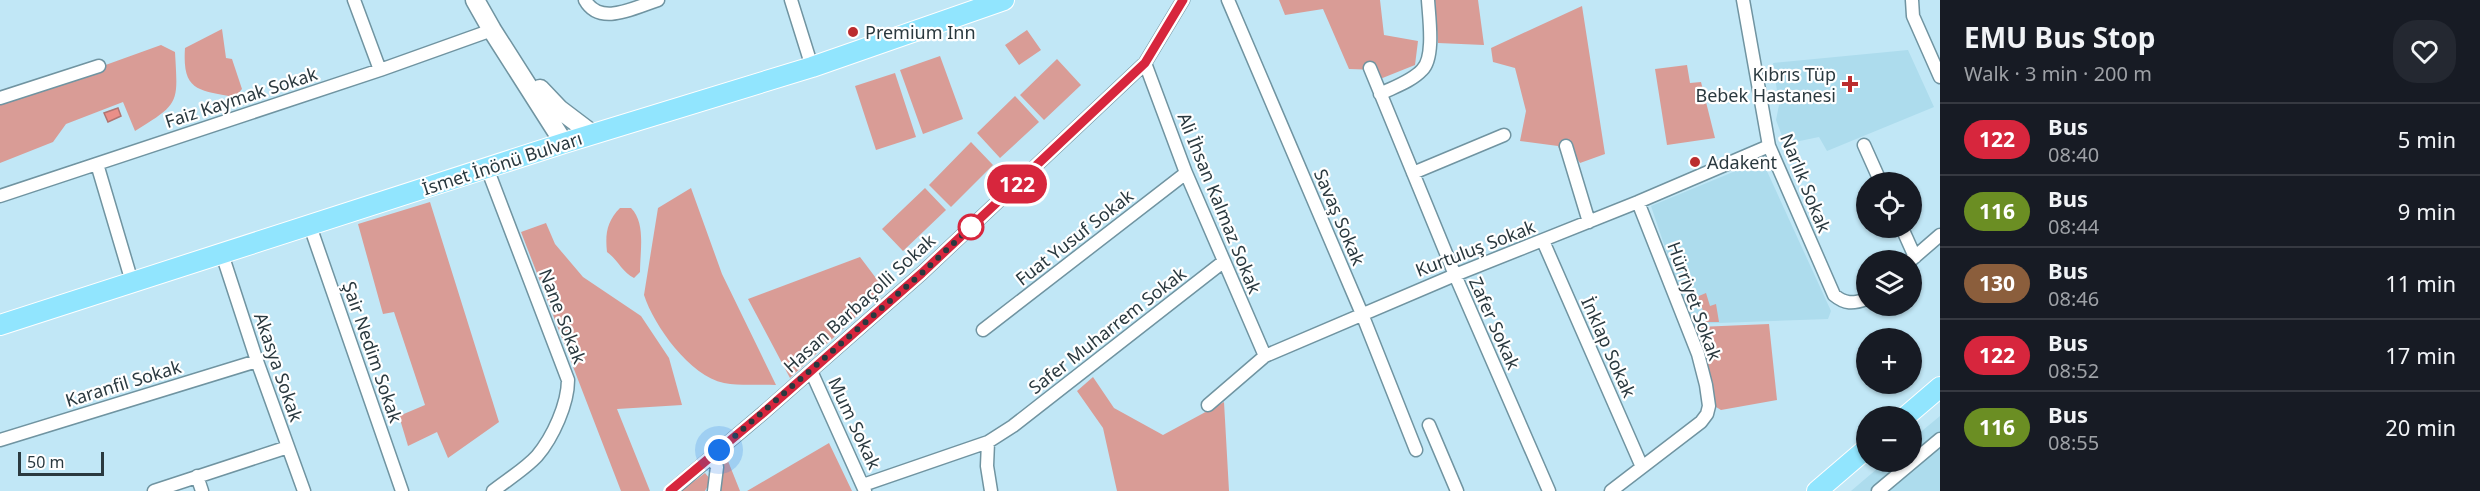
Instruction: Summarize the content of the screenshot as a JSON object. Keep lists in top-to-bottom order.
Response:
{
  "streets": {
    "main road": ["İsmet İnönü Bulvarı"],
    "street": [
      "Faiz Kaymak Sokak",
      "Narlık Sokak",
      "Ali İhsan Kalmaz Sokak",
      "Savaş Sokak",
      "Fuat Yusuf Sokak",
      "Kurtuluş Sokak",
      "Hürriyet Sokak",
      "Hasan Barbaçolli Sokak",
      "Nane Sokak",
      "Zafer Sokak",
      "Safer Muharrem Sokak",
      "İnklap Sokak",
      "Şair Nedim Sokak",
      "Akasya Sokak",
      "Karanfil Sokak",
      "Mum Sokak"
    ]
  },
  "crossings": [
    ["İsmet İnönü Bulvarı", "Nane Sokak"],
    ["İsmet İnönü Bulvarı", "Şair Nedim Sokak"],
    ["İsmet İnönü Bulvarı", "Akasya Sokak"],
    ["Narlık Sokak", "Kurtuluş Sokak"],
    ["Ali İhsan Kalmaz Sokak", "Fuat Yusuf Sokak"],
    ["Ali İhsan Kalmaz Sokak", "Kurtuluş Sokak"],
    ["Ali İhsan Kalmaz Sokak", "Hasan Barbaçolli Sokak"],
    ["Ali İhsan Kalmaz Sokak", "Safer Muharrem Sokak"],
    ["Savaş Sokak", "Kurtuluş Sokak"],
    ["Kurtuluş Sokak", "Hürriyet Sokak"],
    ["Kurtuluş Sokak", "Zafer Sokak"],
    ["Kurtuluş Sokak", "İnklap Sokak"],
    ["Hürriyet Sokak", "İnklap Sokak"],
    ["Hasan Barbaçolli Sokak", "Mum Sokak"],
    ["Safer Muharrem Sokak", "Mum Sokak"],
    ["Akasya Sokak", "Karanfil Sokak"]
  ],
  "places": {
    "other": ["Premium Inn", "Adakent"],
    "health": ["Kıbrıs Tüp Bebek Hastanesi"]
  },
  "lines": ["bus line 122"],
  "scale_bar": "50 m",
  "page": {
    "on_map": "122",
    "heading": ["EMU Bus Stop", "Walk · 3 min · 200 m"],
    "list": [
      {
        "mark": "122",
        "name": "Bus",
        "note": "08:40",
        "value": "5 min"
      },
      {
        "mark": "116",
        "name": "Bus",
        "note": "08:44",
        "value": "9 min"
      },
      {
        "mark": "130",
        "name": "Bus",
        "note": "08:46",
        "value": "11 min"
      },
      {
        "mark": "122",
        "name": "Bus",
        "note": "08:52",
        "value": "17 min"
      },
      {
        "mark": "116",
        "name": "Bus",
        "note": "08:55",
        "value": "20 min"
      }
    ],
    "map_buttons": ["+", "−"],
    "scale": "50 m"
  }
}
